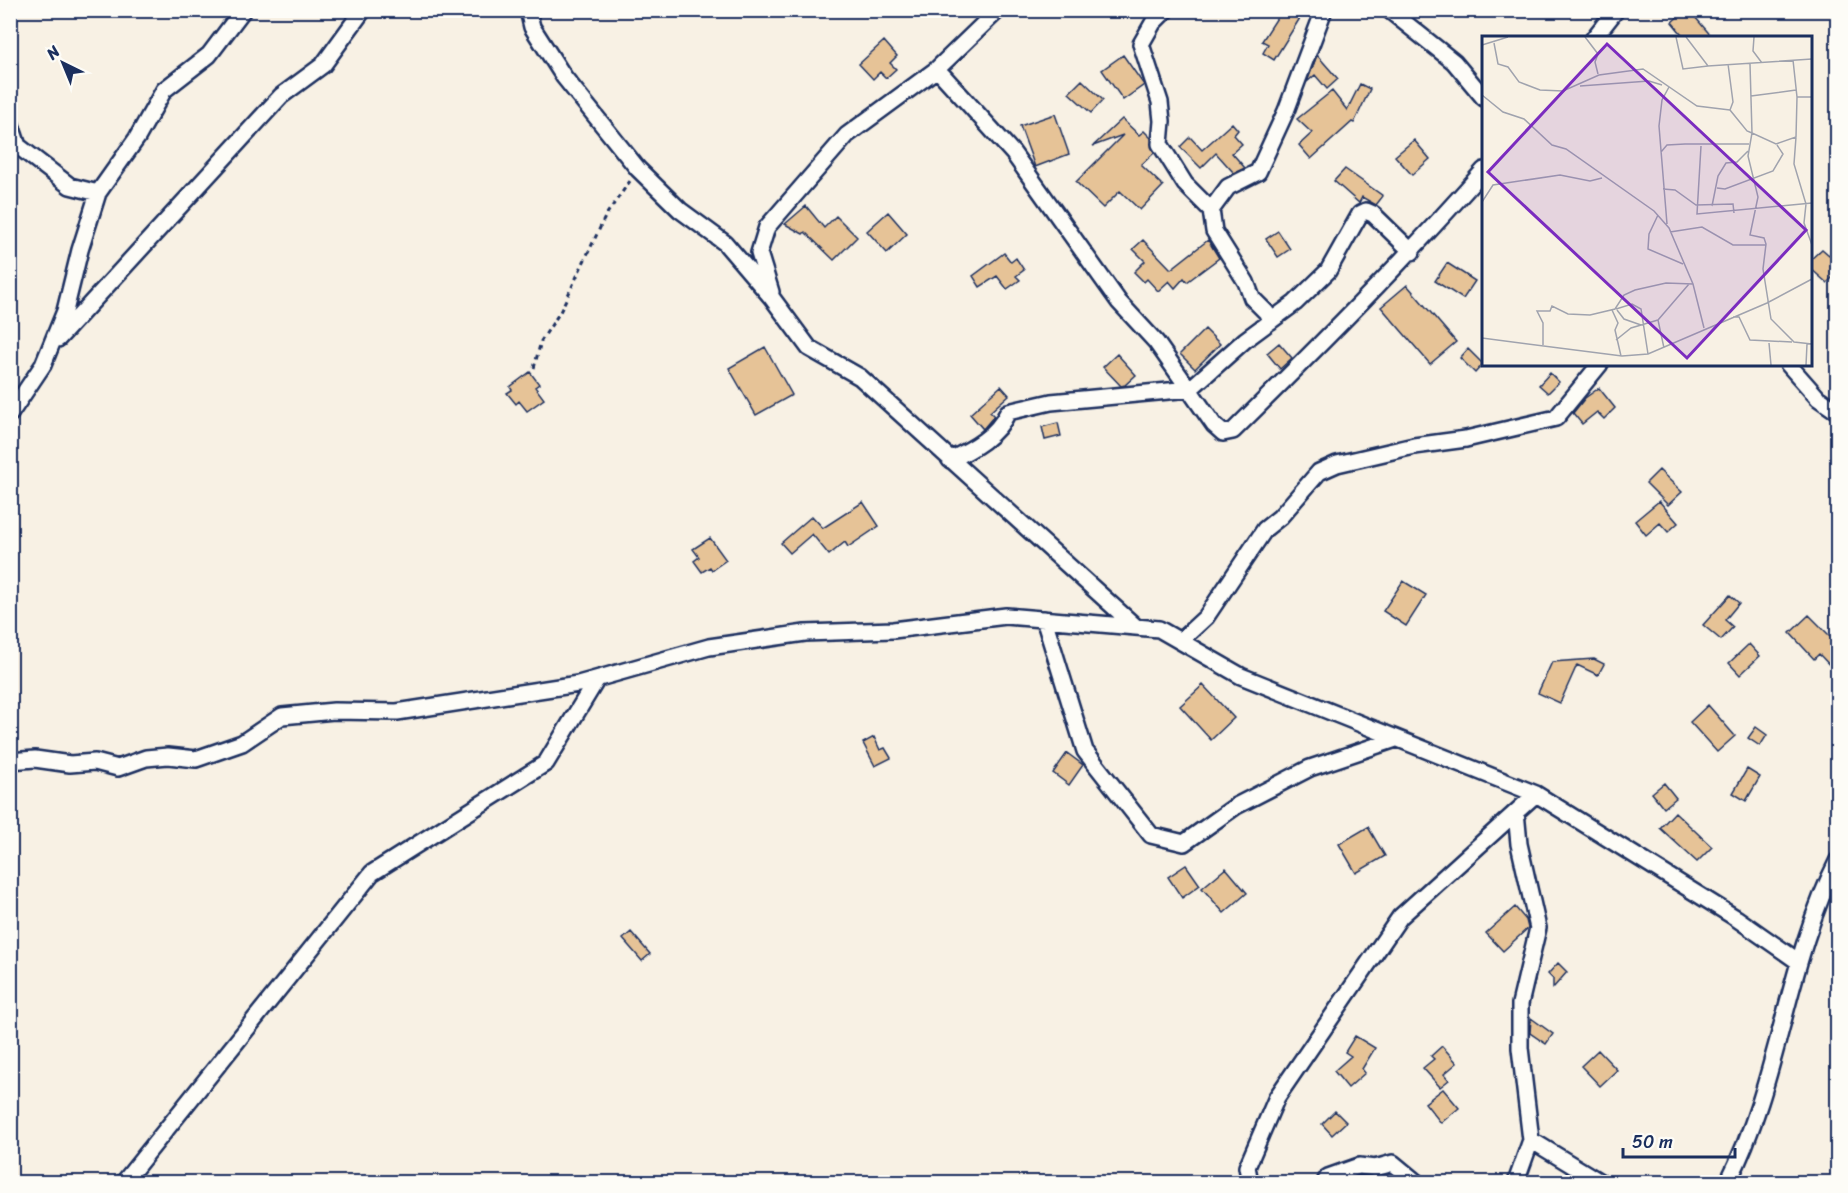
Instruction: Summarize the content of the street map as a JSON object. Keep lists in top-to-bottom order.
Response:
{
  "scale_bar": "50 m",
  "north": "top left"
}
